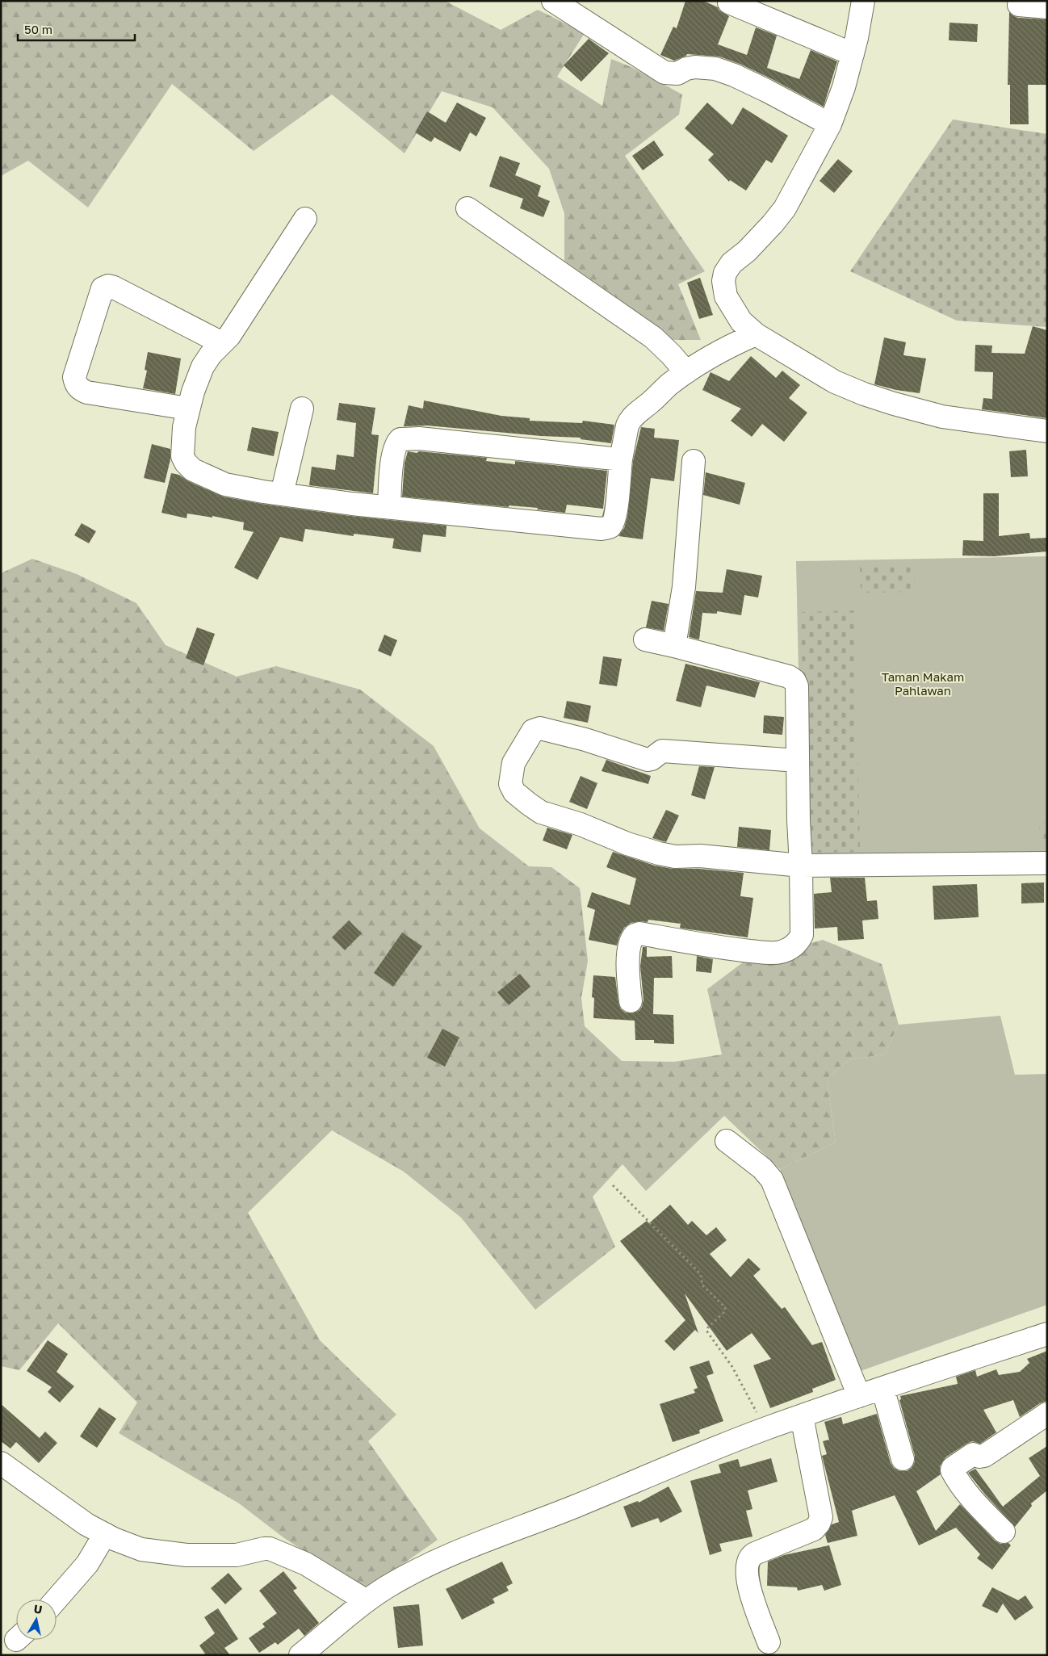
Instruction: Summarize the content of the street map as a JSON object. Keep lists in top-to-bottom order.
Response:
{
  "parks": ["Taman Makam Pahlawan"],
  "scale_bar": "50 m",
  "north": "top"
}
